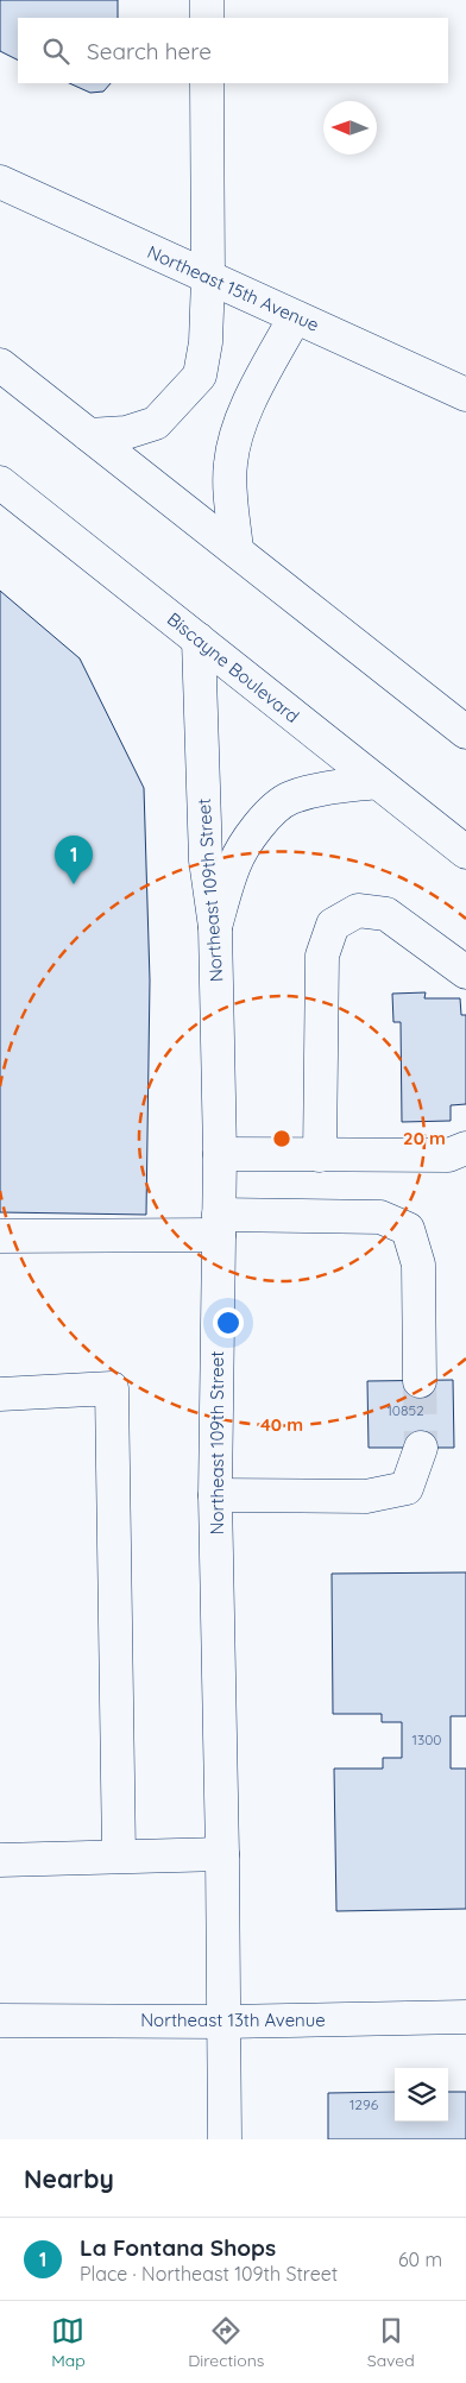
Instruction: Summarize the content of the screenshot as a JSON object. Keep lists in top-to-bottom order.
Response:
{
  "streets": {
    "street": [
      "Northeast 15th Avenue",
      "Biscayne Boulevard",
      "Northeast 109th Street",
      "Northeast 13th Avenue"
    ]
  },
  "crossings": [
    ["Biscayne Boulevard", "Northeast 109th Street"],
    ["Northeast 109th Street", "Northeast 13th Avenue"]
  ],
  "house_numbers": ["10852", "1300", "1296"],
  "north": "left",
  "page": {
    "search": "Search here",
    "pins": "1",
    "heading": "Nearby",
    "list": [
      {
        "mark": "1",
        "name": "La Fontana Shops",
        "note": "Place · Northeast 109th Street",
        "value": "60 m"
      }
    ],
    "nav": ["Map", "Directions", "Saved"]
  },
  "rings": ["20 m", "40 m"]
}
